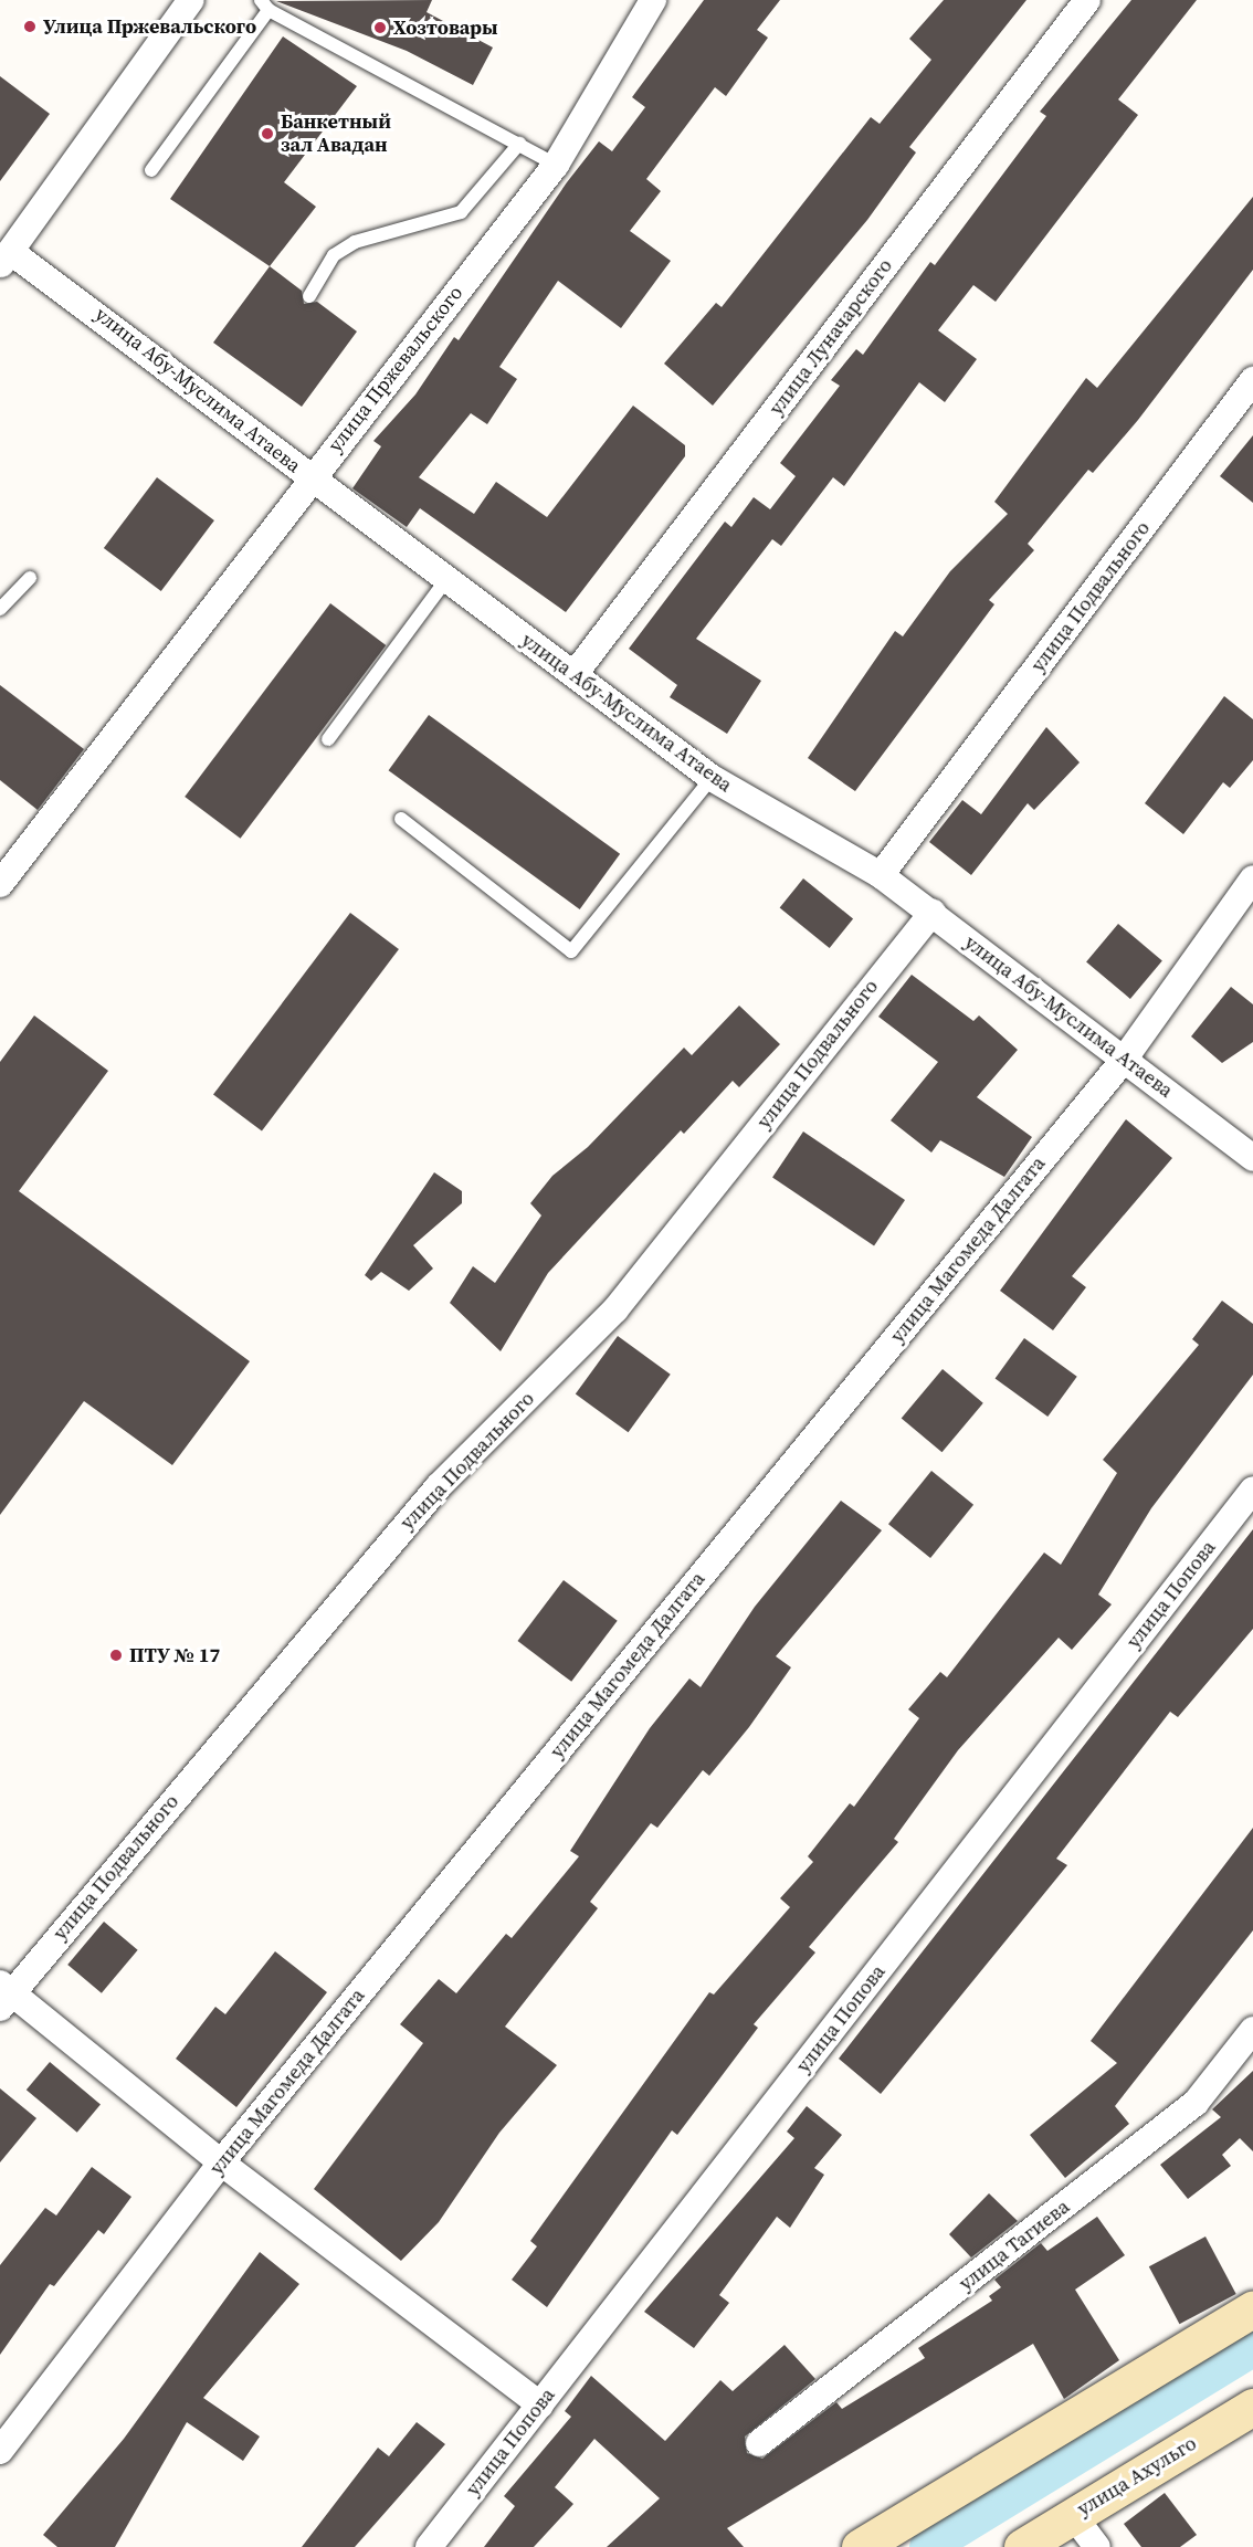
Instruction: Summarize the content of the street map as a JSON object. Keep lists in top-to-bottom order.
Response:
{
  "streets": {
    "main road": ["улица Ахульго"],
    "street": [
      "улица Луначарского",
      "улица Пржевальского",
      "улица Абу-Муслима Атаева",
      "улица Подвального",
      "улица Магомеда Далгата",
      "улица Попова",
      "улица Тагиева"
    ]
  },
  "crossings": [
    ["улица Луначарского", "улица Абу-Муслима Атаева"],
    ["улица Пржевальского", "улица Абу-Муслима Атаева"],
    ["улица Абу-Муслима Атаева", "улица Подвального"],
    ["улица Абу-Муслима Атаева", "улица Магомеда Далгата"]
  ],
  "places": [
    "Улица Пржевальского",
    "Хозтовары",
    "Банкетный зал Авадан",
    "ПТУ № 17"
  ]
}
